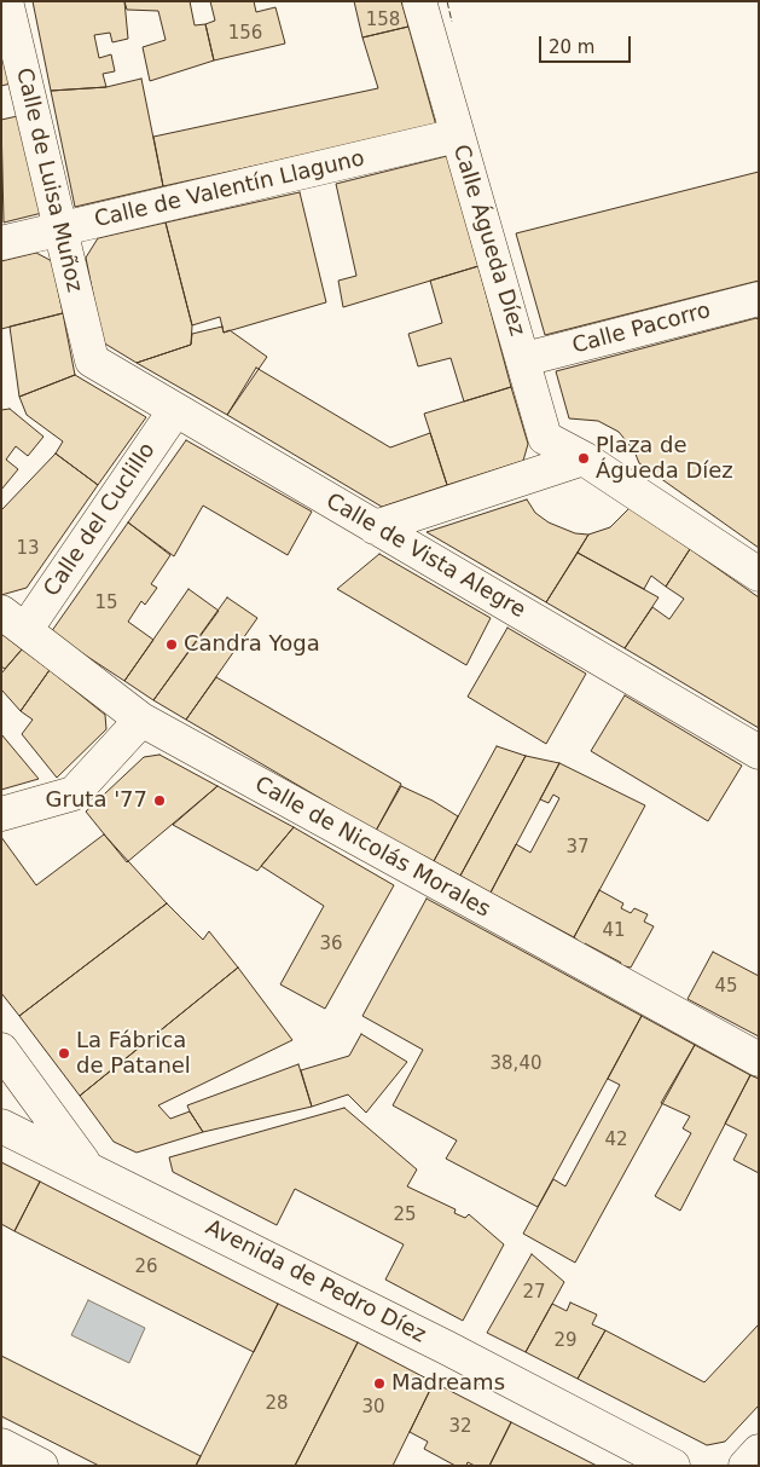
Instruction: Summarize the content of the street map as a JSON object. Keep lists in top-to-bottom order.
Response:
{
  "streets": {
    "street": [
      "Calle de Luisa Muñoz",
      "Calle de Valentín Llaguno",
      "Calle Águeda Díez",
      "Calle Pacorro",
      "Calle del Cuclillo",
      "Calle de Vista Alegre",
      "Calle de Nicolás Morales",
      "Avenida de Pedro Díez"
    ]
  },
  "crossings": [
    ["Calle de Luisa Muñoz", "Calle de Valentín Llaguno"],
    ["Calle de Luisa Muñoz", "Calle de Vista Alegre"],
    ["Calle de Valentín Llaguno", "Calle Águeda Díez"],
    ["Calle Águeda Díez", "Calle Pacorro"],
    ["Calle del Cuclillo", "Calle de Vista Alegre"],
    ["Calle del Cuclillo", "Calle de Nicolás Morales"]
  ],
  "places": [
    "Plaza de Águeda Díez",
    "Candra Yoga",
    "Gruta '77",
    "La Fábrica de Patanel",
    "Madreams"
  ],
  "house_numbers": [
    "158",
    "156",
    "13",
    "15",
    "37",
    "41",
    "36",
    "45",
    "38,40",
    "42",
    "25",
    "26",
    "27",
    "29",
    "28",
    "30",
    "32"
  ],
  "scale_bar": "20 m"
}
